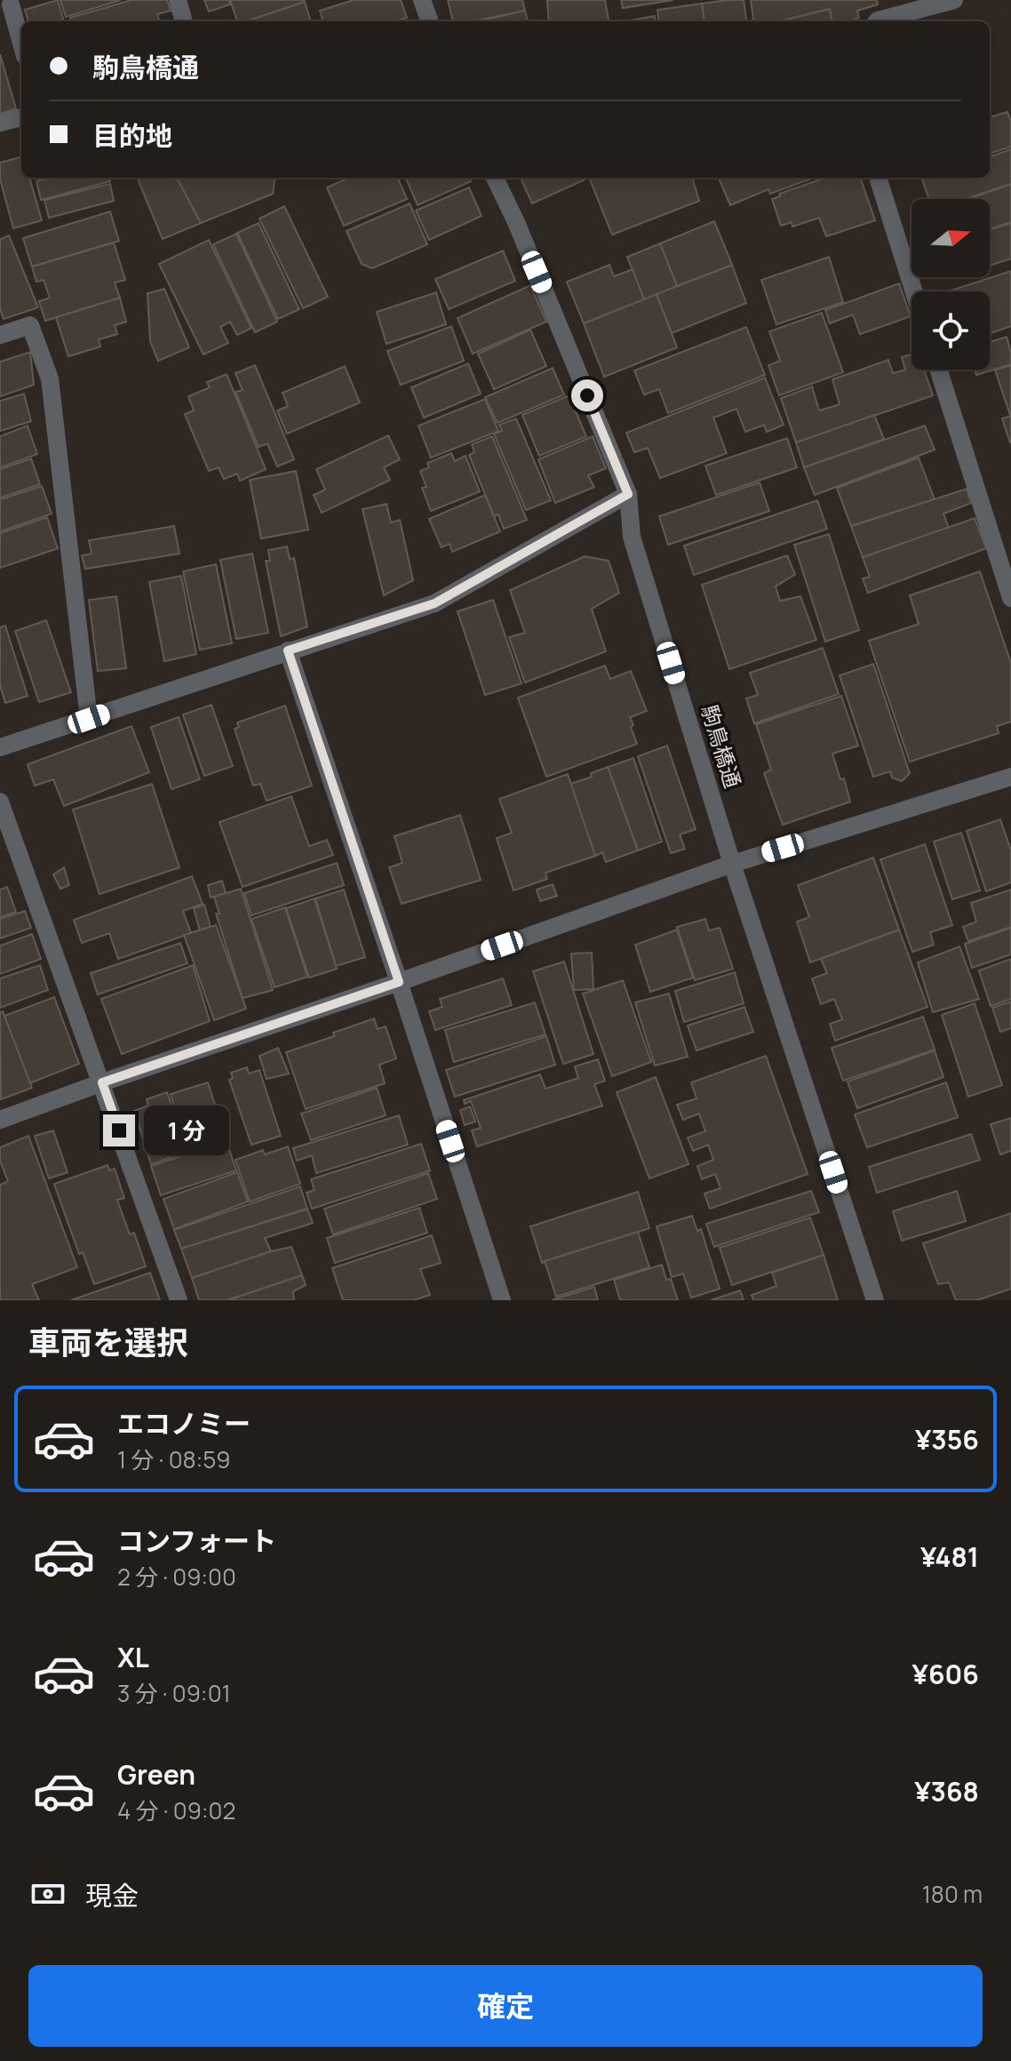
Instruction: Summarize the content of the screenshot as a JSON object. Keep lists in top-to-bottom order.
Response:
{
  "streets": {
    "street": ["駒鳥橋通"]
  },
  "north": "right",
  "page": {
    "banner": ["駒鳥橋通", "目的地"],
    "bubble": "1 分",
    "heading": "車両を選択",
    "list": [
      {
        "name": "エコノミー",
        "note": "1 分 · 08:59",
        "value": "¥356"
      },
      {
        "name": "コンフォート",
        "note": "2 分 · 09:00",
        "value": "¥481"
      },
      {
        "name": "XL",
        "note": "3 分 · 09:01",
        "value": "¥606"
      },
      {
        "name": "Green",
        "note": "4 分 · 09:02",
        "value": "¥368"
      }
    ],
    "pay": ["現金", "180 m"],
    "buttons": "確定"
  }
}
